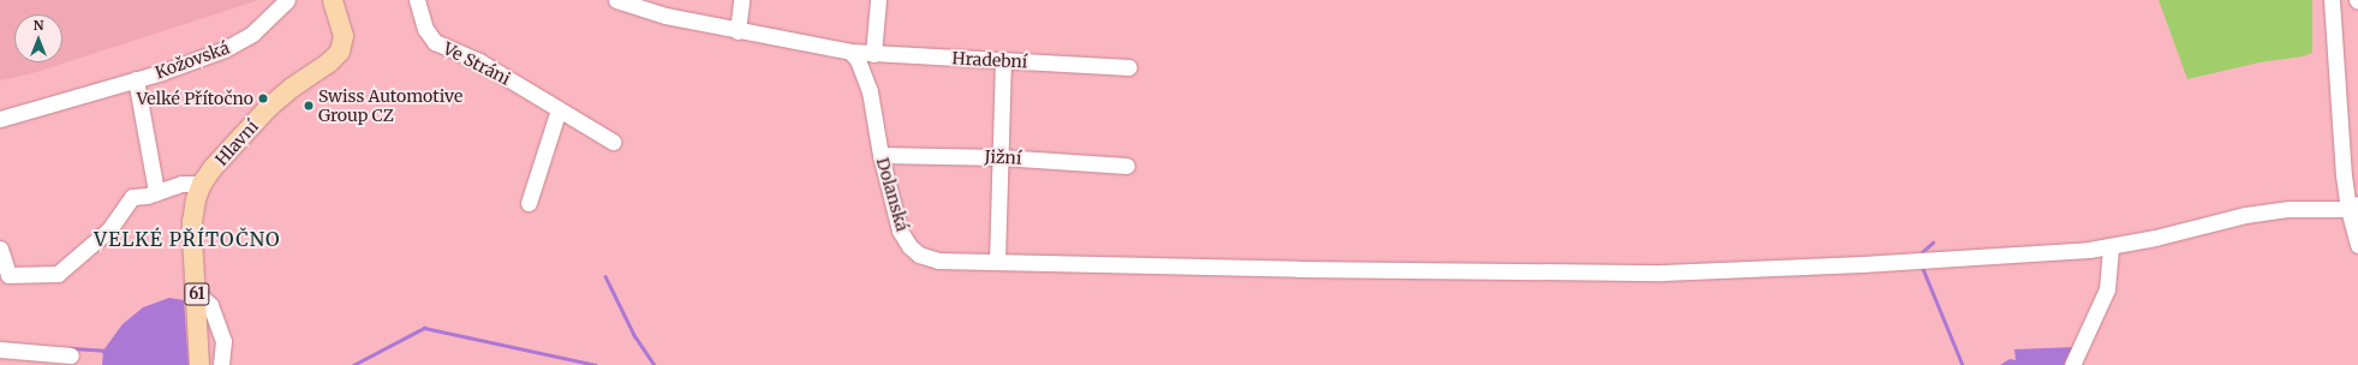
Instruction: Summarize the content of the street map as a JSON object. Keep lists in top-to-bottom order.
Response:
{
  "streets": {
    "main road": ["Hlavní", "61"],
    "street": [
      "Kožovská",
      "Hradební",
      "Ve Stráni",
      "Jižní",
      "Dolanská"
    ]
  },
  "crossings": [
    ["Hradební", "Dolanská"],
    ["Jižní", "Dolanská"]
  ],
  "districts": ["VELKÉ PŘÍTOČNO"],
  "places": ["Velké Přítočno", "Swiss Automotive Group CZ"],
  "north": "top"
}
